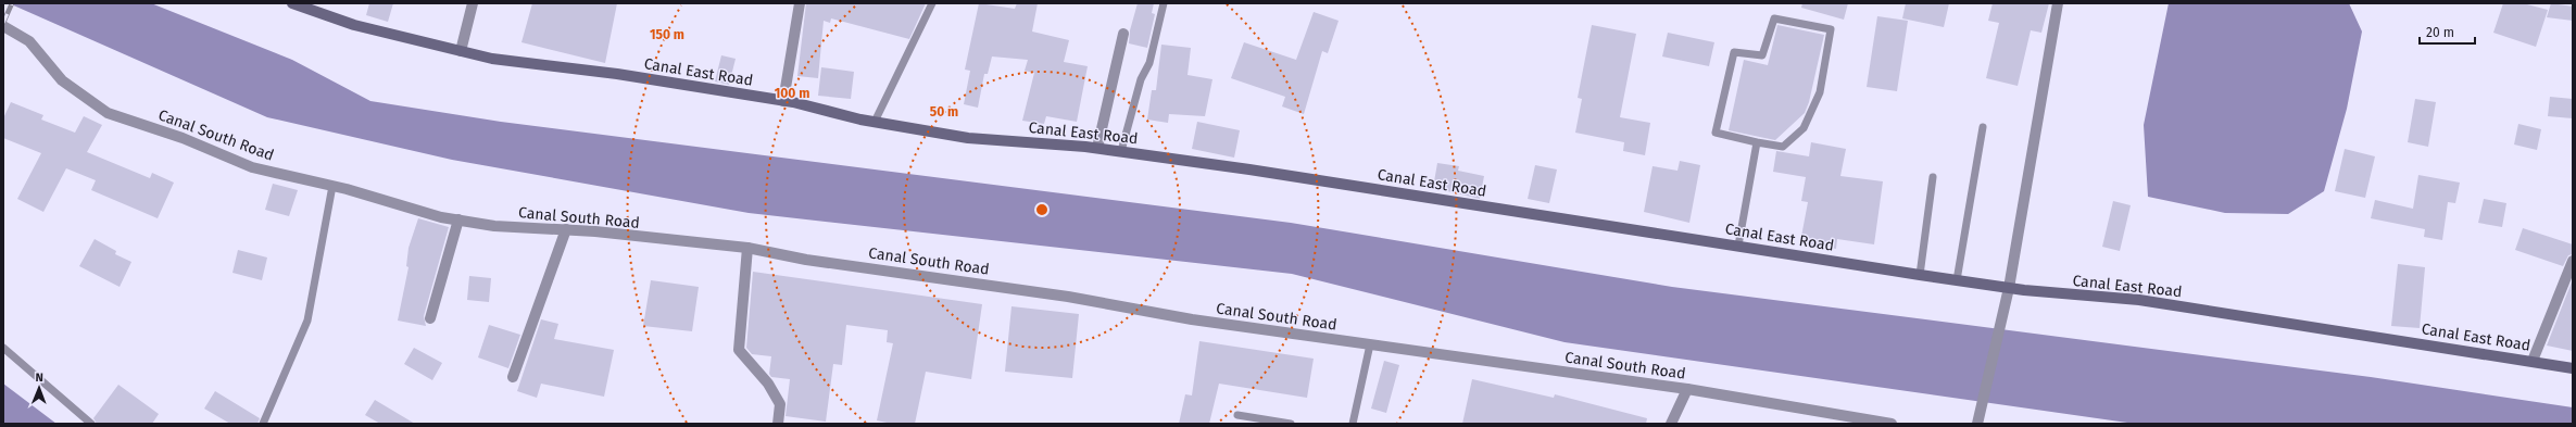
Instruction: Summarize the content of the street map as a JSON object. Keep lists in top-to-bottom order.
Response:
{
  "streets": {
    "main road": ["Canal East Road"],
    "street": ["Canal South Road"]
  },
  "scale_bar": "20 m",
  "north": "top",
  "rings": ["150 m", "100 m", "50 m"]
}
